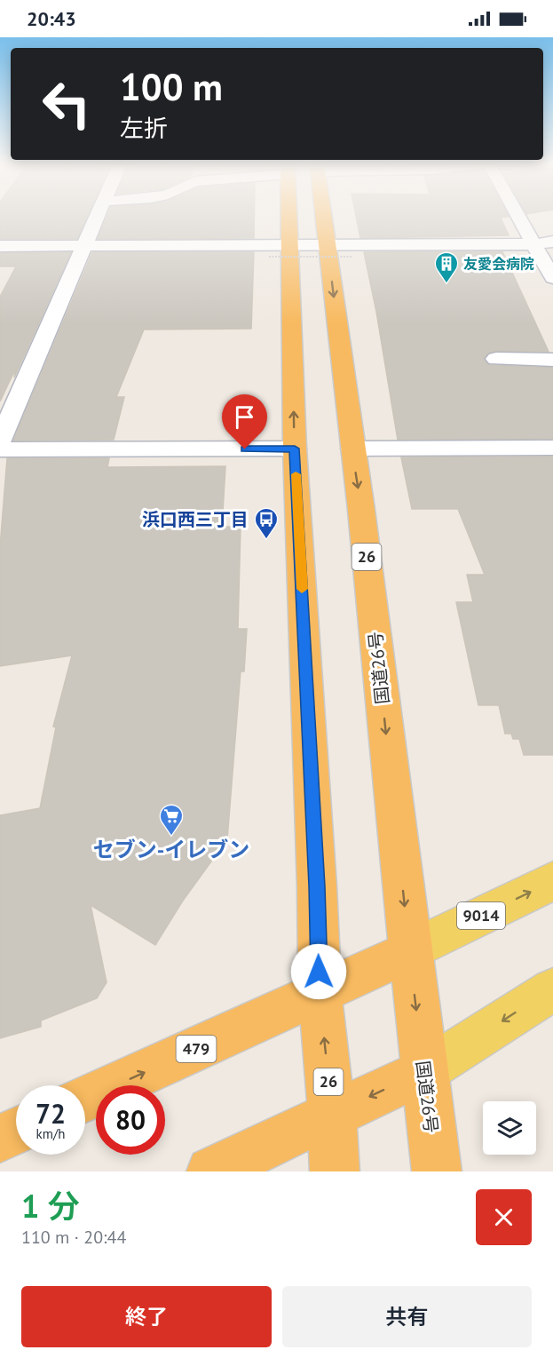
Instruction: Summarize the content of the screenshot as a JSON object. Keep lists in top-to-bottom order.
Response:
{
  "streets": {
    "highway": ["26", "国道26号", "479"],
    "main road": ["9014"]
  },
  "crossings": [
    ["26", "479"],
    ["国道26号", "9014"],
    ["国道26号", "479"],
    ["9014", "479"]
  ],
  "places": {
    "building": ["友愛会病院"],
    "bus stop": ["浜口西三丁目"],
    "supermarket": ["セブン-イレブン"]
  },
  "page": {
    "status": "20:43",
    "turn": ["100 m", "左折"],
    "speed": "72 km/h",
    "limit": "80",
    "heading": ["1 分", "110 m · 20:44"],
    "buttons": ["終了", "共有"]
  }
}
